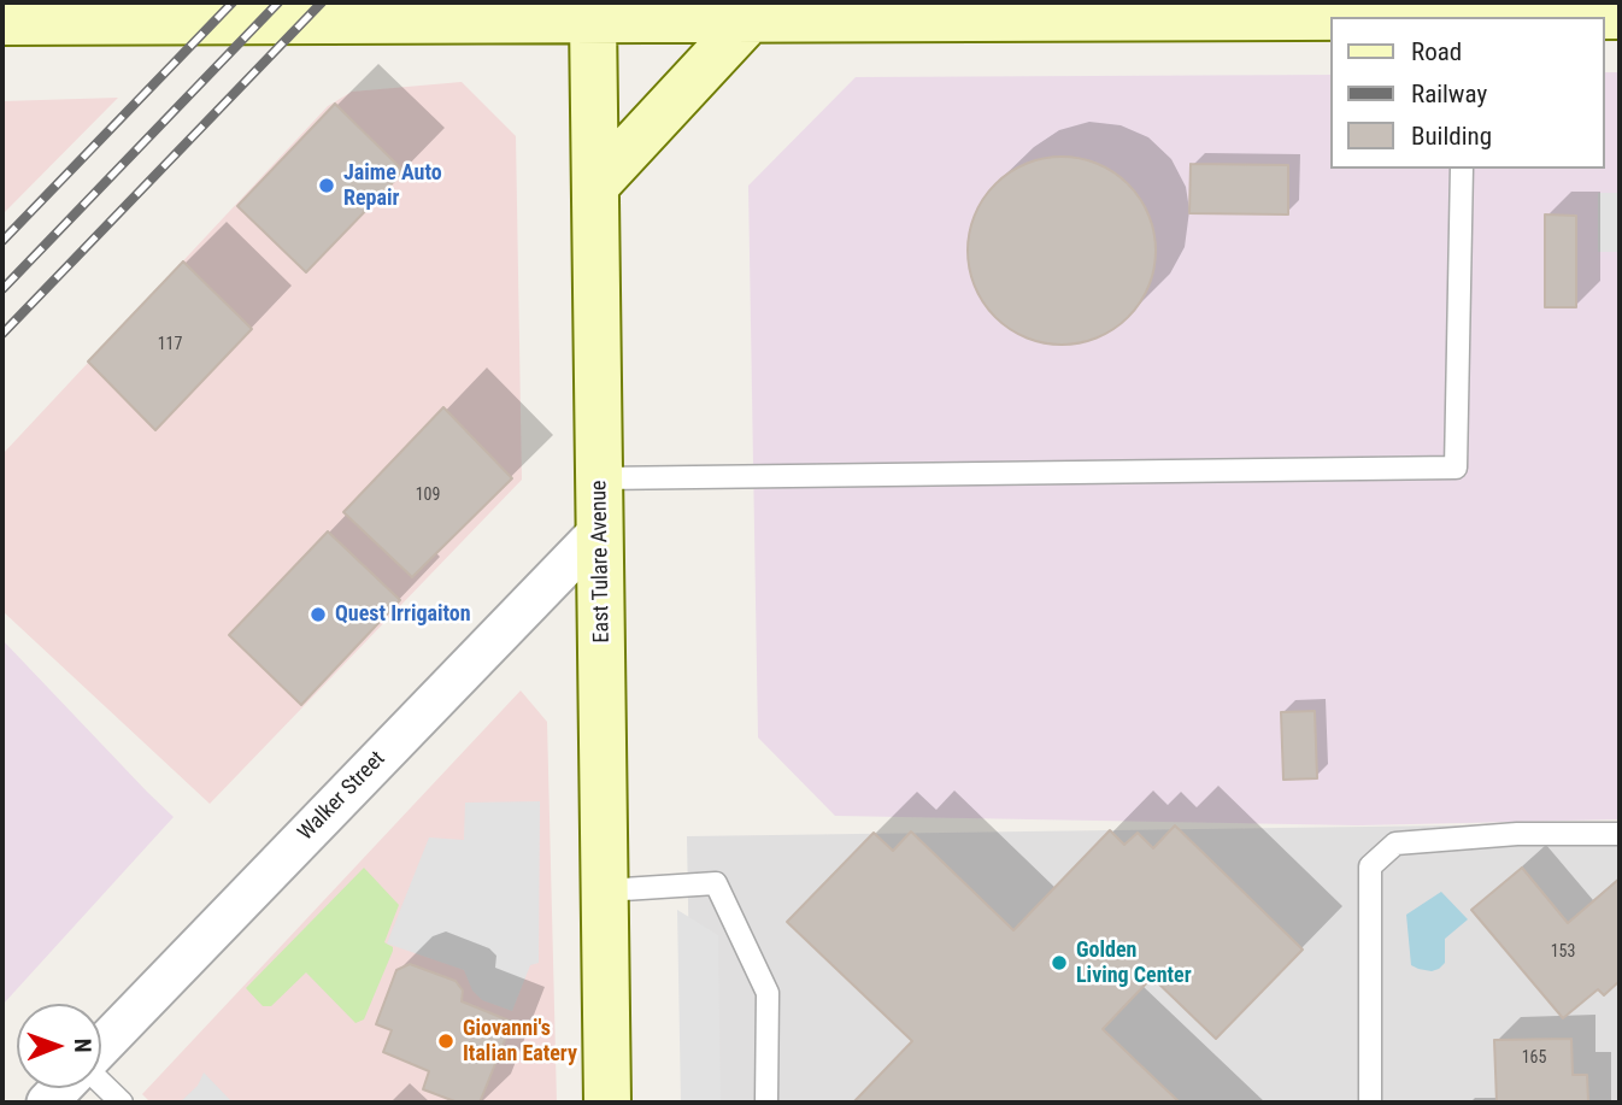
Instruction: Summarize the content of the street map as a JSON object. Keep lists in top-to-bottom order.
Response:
{
  "streets": {
    "main road": ["East Tulare Avenue"],
    "street": ["Walker Street"]
  },
  "crossings": [
    ["East Tulare Avenue", "Walker Street"]
  ],
  "places": [
    "Jaime Auto Repair",
    "Quest Irrigaiton",
    "Golden Living Center",
    "Giovanni's Italian Eatery"
  ],
  "house_numbers": [
    "117",
    "109",
    "153",
    "165"
  ],
  "legend": ["Road", "Railway", "Building"],
  "north": "right"
}
